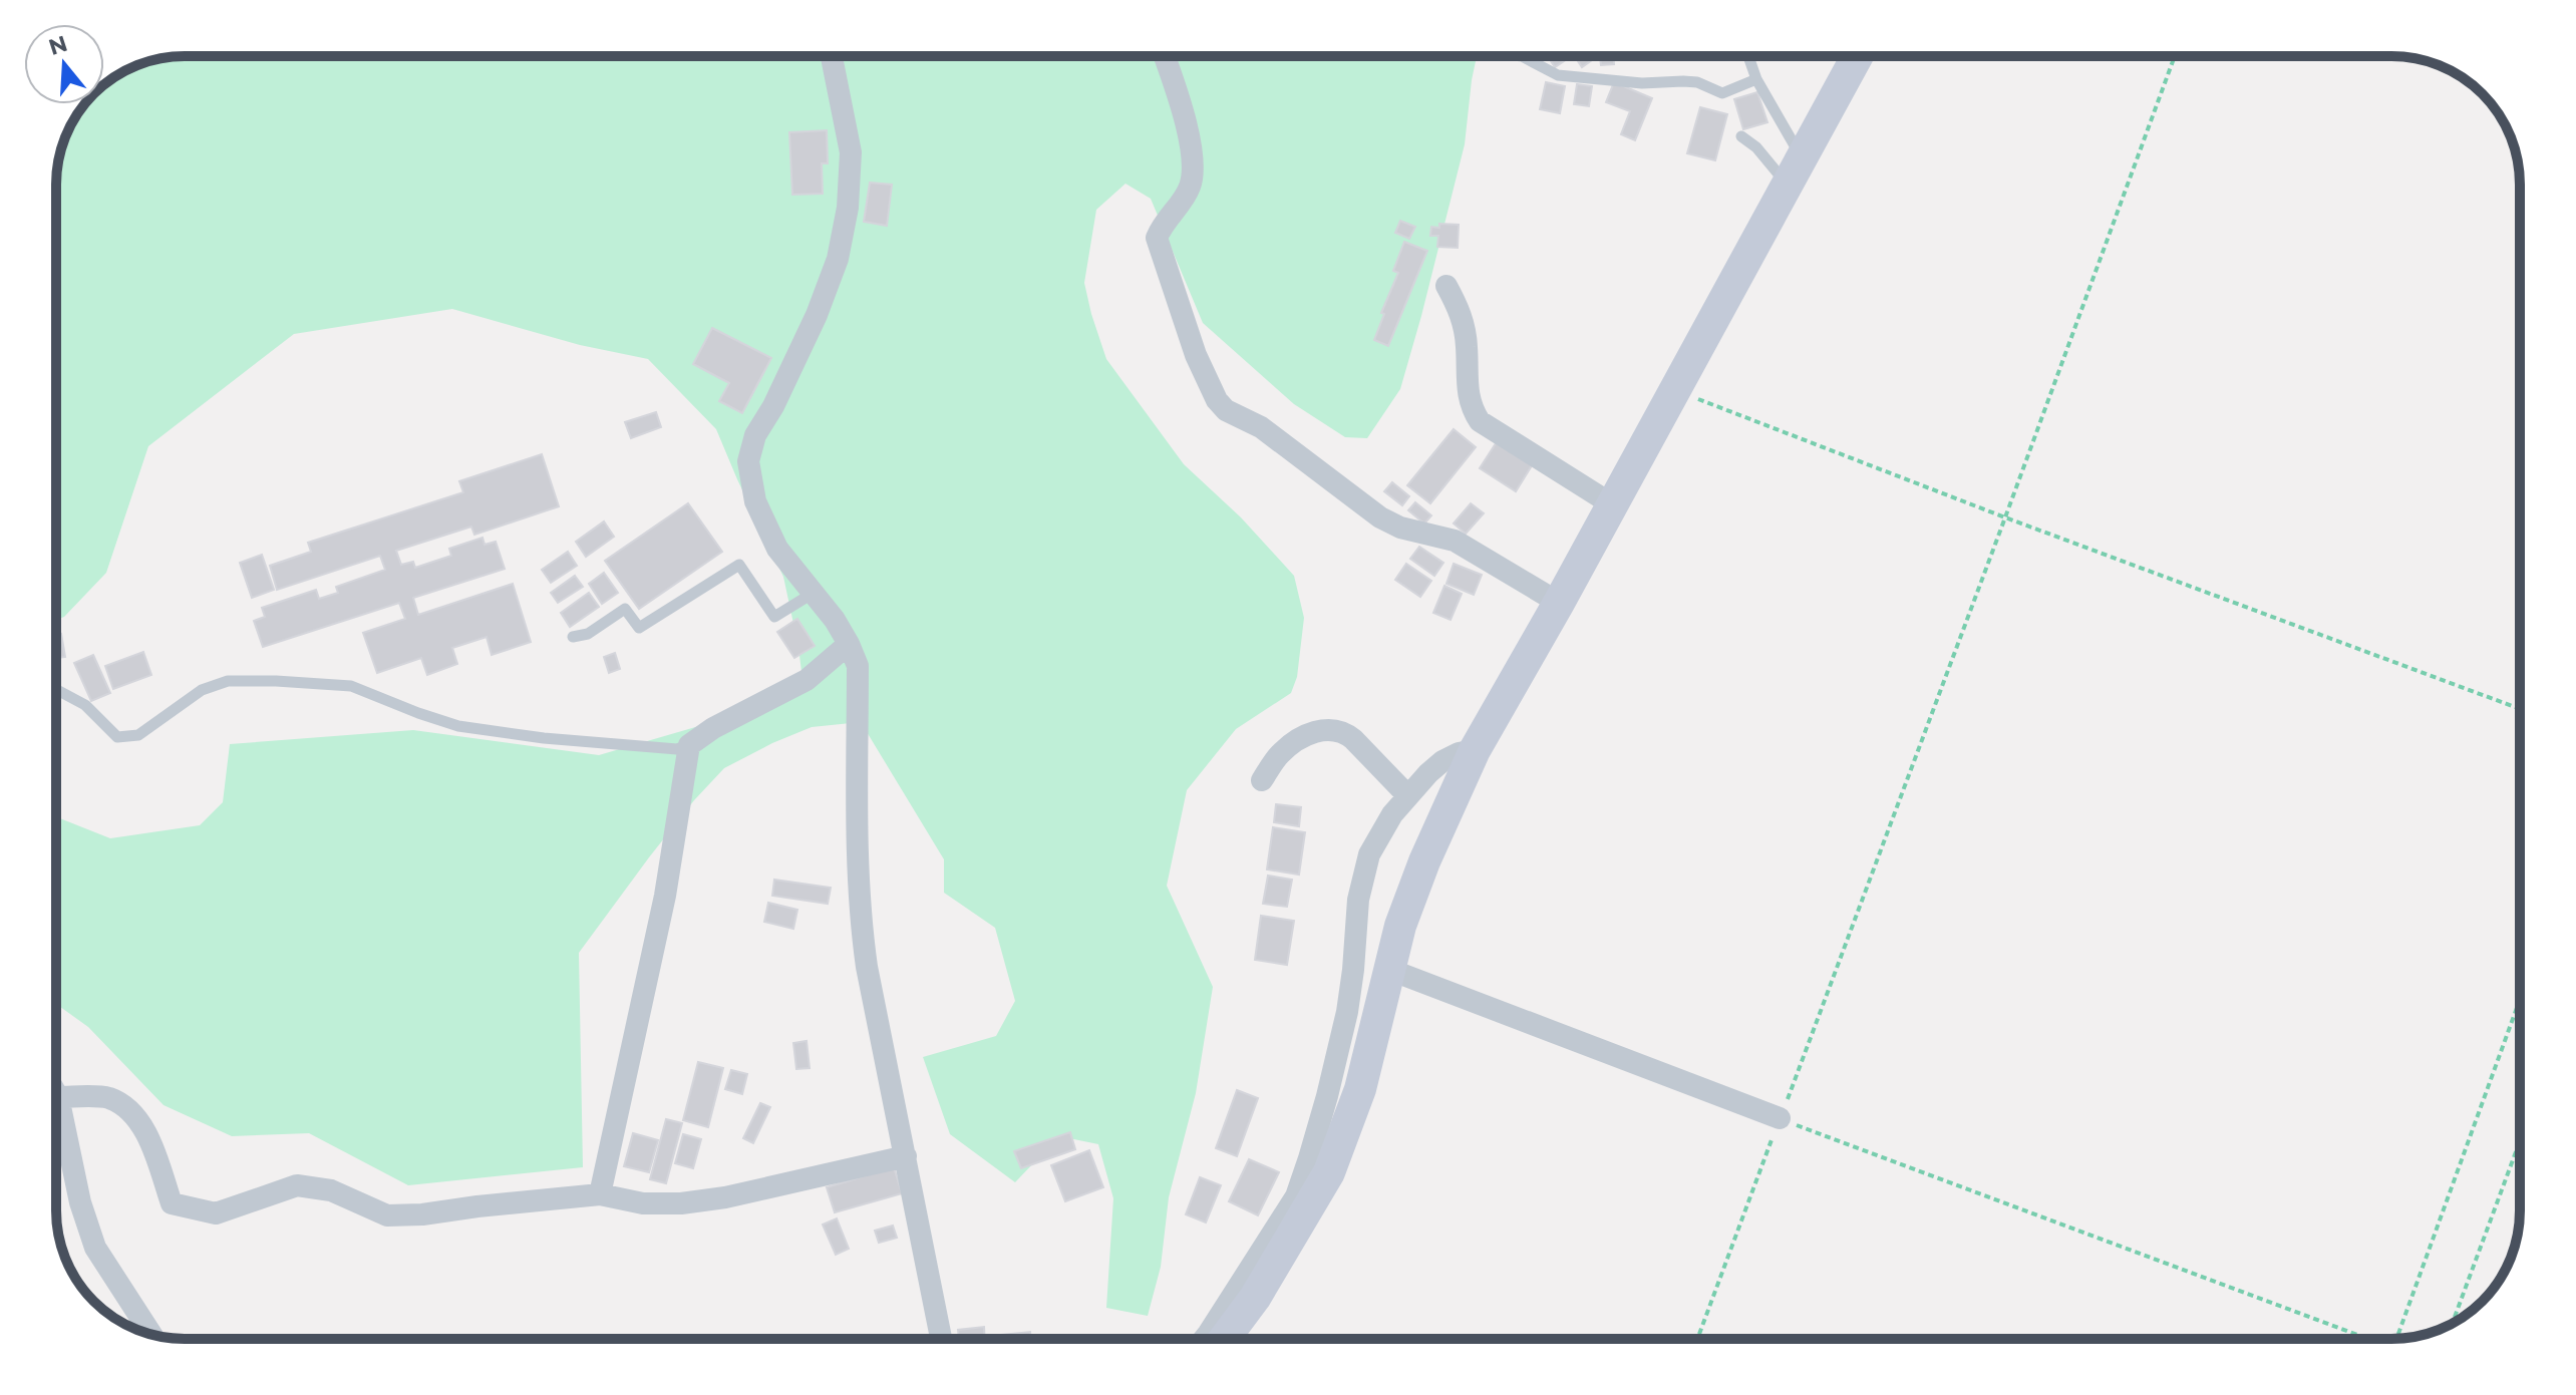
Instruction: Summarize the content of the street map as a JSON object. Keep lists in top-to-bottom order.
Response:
{
  "north": "top"
}
